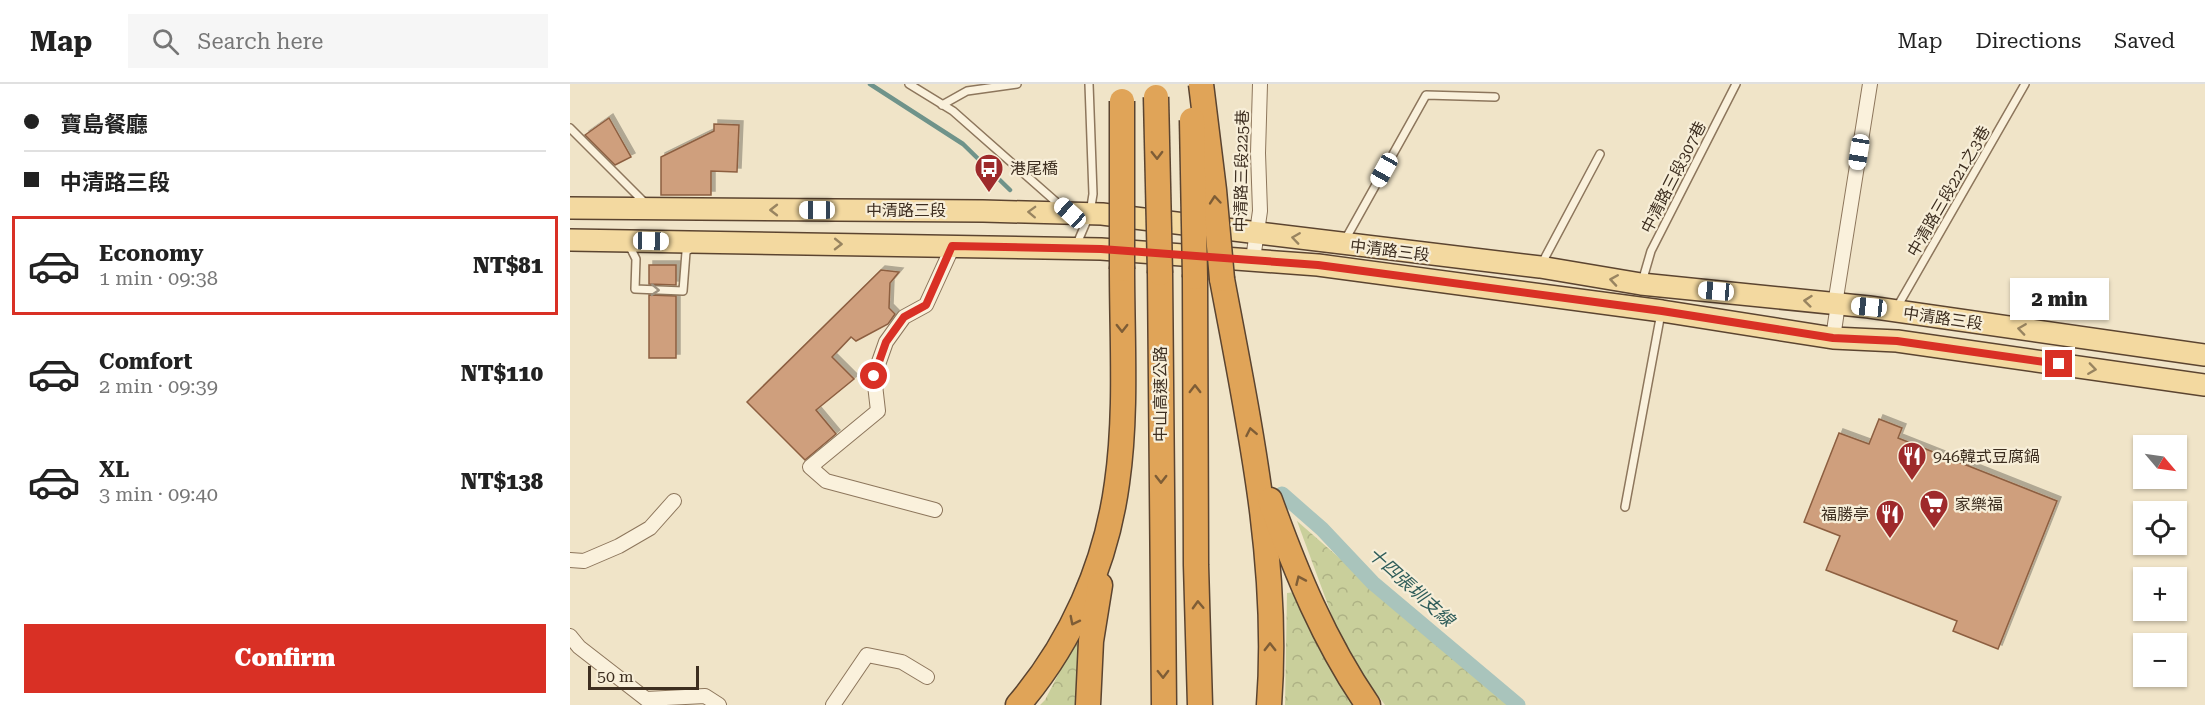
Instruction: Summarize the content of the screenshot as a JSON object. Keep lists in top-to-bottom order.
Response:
{
  "streets": {
    "highway": ["中山高速公路"],
    "main road": ["中清路三段"],
    "street": ["中清路三段225巷"],
    "lane": ["中清路三段307巷", "中清路三段221之3巷"]
  },
  "crossings": [
    ["中清路三段225巷", "中清路三段"],
    ["中清路三段307巷", "中清路三段"],
    ["中清路三段221之3巷", "中清路三段"]
  ],
  "water": ["十四張圳支線"],
  "places": {
    "bus stop": ["港尾橋"],
    "restaurant": ["946韓式豆腐鍋", "福勝亭"],
    "supermarket": ["家樂福"]
  },
  "scale_bar": "50 m",
  "north": "bottom right",
  "page": {
    "header": "Map",
    "search": "Search here",
    "nav": ["Map", "Directions", "Saved"],
    "banner": ["寶島餐廳", "中清路三段"],
    "list": [
      {
        "name": "Economy",
        "note": "1 min · 09:38",
        "value": "NT$81"
      },
      {
        "name": "Comfort",
        "note": "2 min · 09:39",
        "value": "NT$110"
      },
      {
        "name": "XL",
        "note": "3 min · 09:40",
        "value": "NT$138"
      }
    ],
    "bubble": "2 min",
    "map_buttons": ["+", "−"],
    "buttons": "Confirm",
    "scale": "50 m"
  }
}
